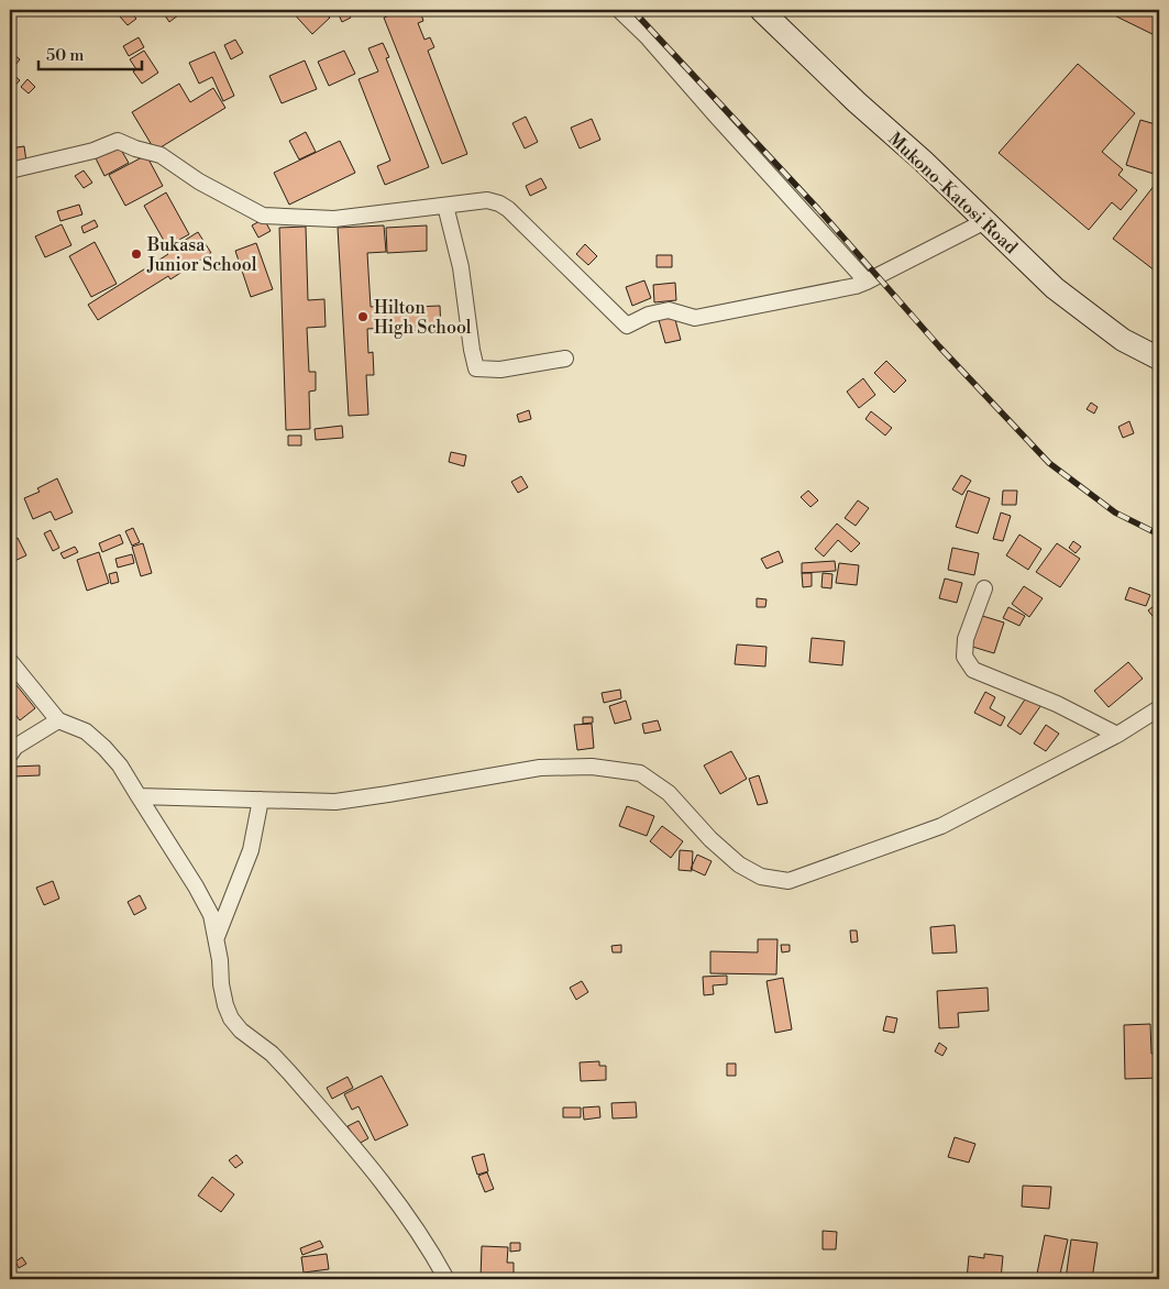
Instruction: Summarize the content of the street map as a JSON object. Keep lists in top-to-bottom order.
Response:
{
  "streets": {
    "main road": ["Mukono-Katosi Road"]
  },
  "places": ["Bukasa Junior School", "Hilton High School"],
  "scale_bar": "50 m"
}
